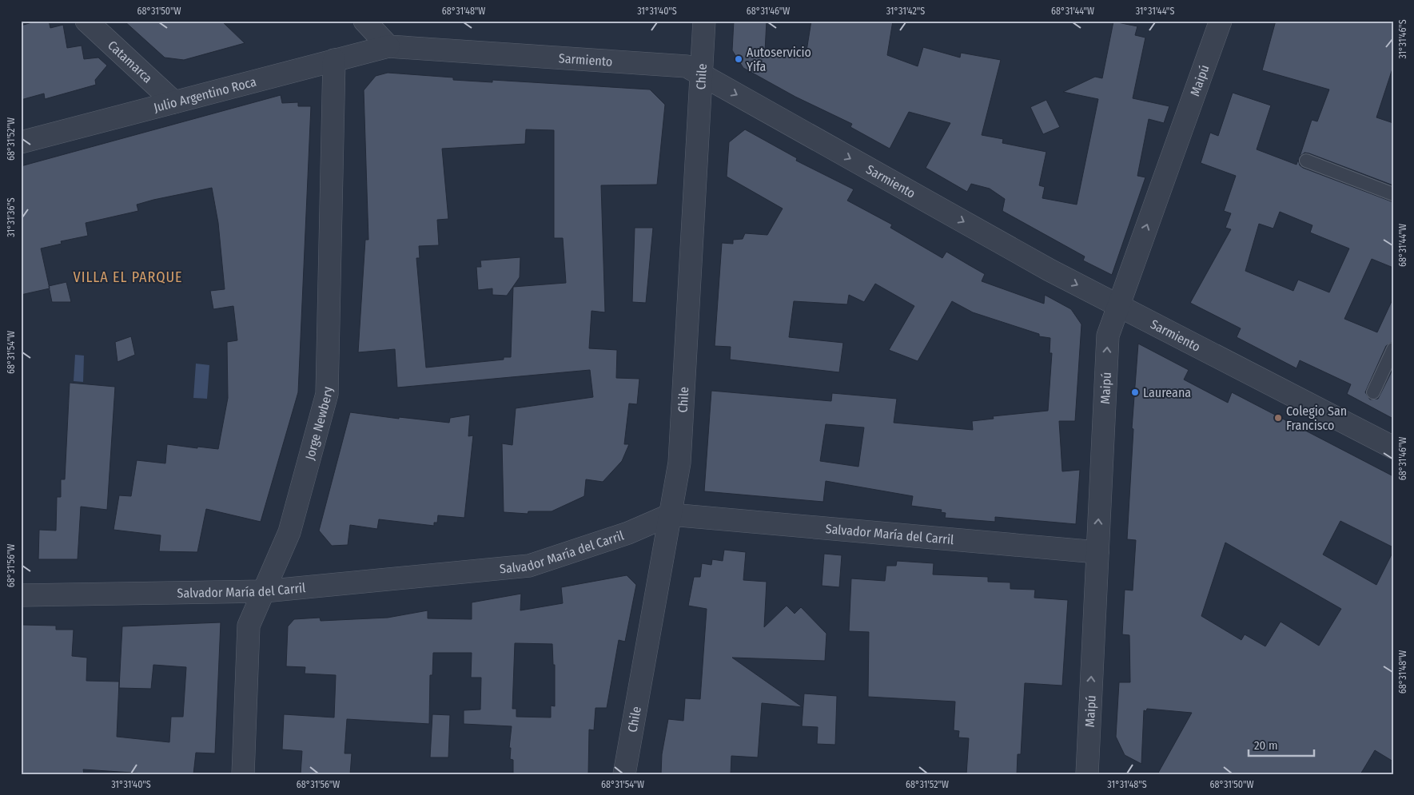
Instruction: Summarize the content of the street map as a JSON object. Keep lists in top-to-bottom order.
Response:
{
  "streets": {
    "street": [
      "Sarmiento",
      "Catamarca",
      "Chile",
      "Maipú",
      "Julio Argentino Roca",
      "Jorge Newbery",
      "Salvador María del Carril"
    ]
  },
  "crossings": [
    ["Sarmiento", "Chile"],
    ["Sarmiento", "Maipú"],
    ["Sarmiento", "Julio Argentino Roca"],
    ["Catamarca", "Julio Argentino Roca"],
    ["Chile", "Salvador María del Carril"],
    ["Maipú", "Salvador María del Carril"],
    ["Julio Argentino Roca", "Jorge Newbery"],
    ["Jorge Newbery", "Salvador María del Carril"]
  ],
  "one_way": ["Sarmiento", "Maipú"],
  "districts": ["VILLA EL PARQUE"],
  "places": ["Autoservicio Yifa", "Laureana", "Colegio San Francisco"],
  "scale_bar": "20 m",
  "coordinates": [
    "68°31'50\"W",
    "68°31'48\"W",
    "31°31'40\"S",
    "68°31'46\"W",
    "31°31'42\"S",
    "68°31'44\"W",
    "31°31'44\"S",
    "31°31'46\"S",
    "68°31'52\"W",
    "31°31'36\"S",
    "68°31'54\"W",
    "68°31'56\"W",
    "31°31'48\"S"
  ]
}
